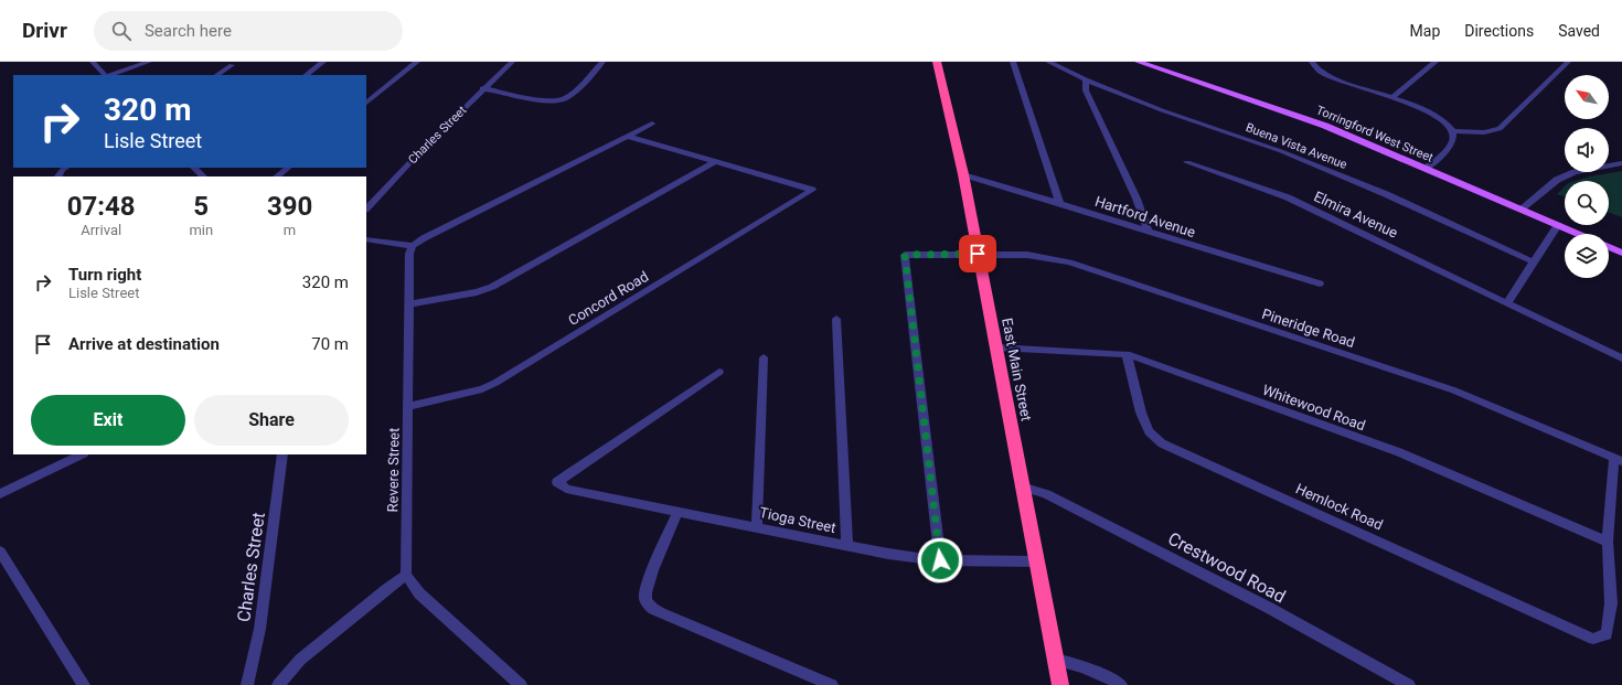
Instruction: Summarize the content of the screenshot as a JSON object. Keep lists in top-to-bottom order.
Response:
{
  "streets": {
    "highway": ["East Main Street"],
    "main road": ["Torringford West Street"],
    "street": [
      "Charles Street",
      "Buena Vista Avenue",
      "Elmira Avenue",
      "Hartford Avenue",
      "Concord Road",
      "Pineridge Road",
      "Whitewood Road",
      "Revere Street",
      "Hemlock Road",
      "Tioga Street",
      "Crestwood Road"
    ]
  },
  "crossings": [
    ["Hartford Avenue", "East Main Street"],
    ["Concord Road", "Revere Street"],
    ["Pineridge Road", "East Main Street"],
    ["Pineridge Road", "Tioga Street"],
    ["East Main Street", "Whitewood Road"],
    ["East Main Street", "Tioga Street"],
    ["East Main Street", "Crestwood Road"],
    ["Whitewood Road", "Hemlock Road"]
  ],
  "north": "top left",
  "page": {
    "header": "Drivr",
    "search": "Search here",
    "nav": ["Map", "Directions", "Saved"],
    "turn": ["320 m", "Lisle Street"],
    "eta": [
      "07:48",
      "Arrival",
      "5",
      "min",
      "390",
      "m"
    ],
    "list": [
      {
        "name": "Turn right",
        "note": "Lisle Street",
        "value": "320 m"
      },
      {
        "name": "Arrive at destination",
        "value": "70 m"
      }
    ],
    "buttons": ["Exit", "Share"]
  }
}
